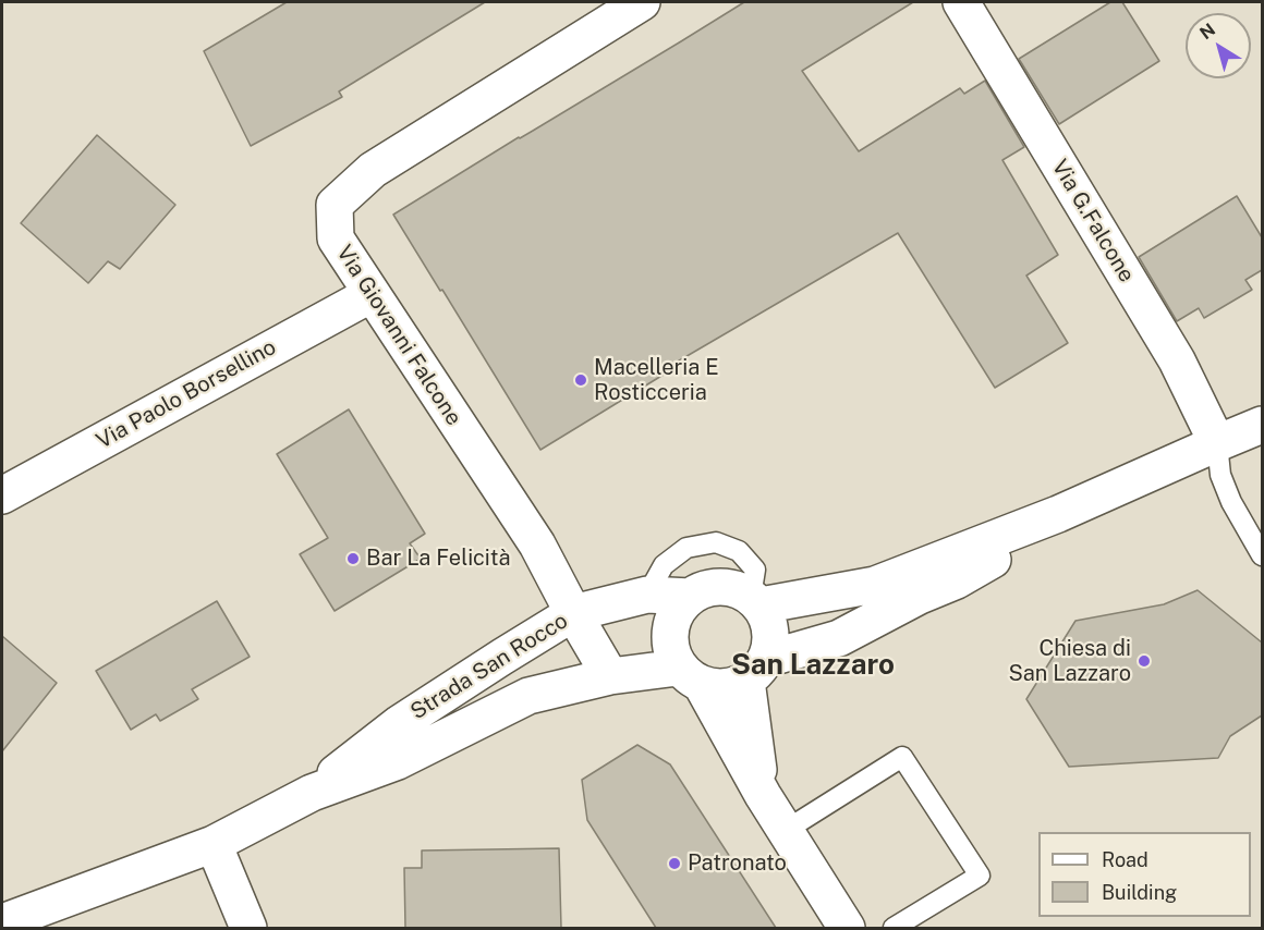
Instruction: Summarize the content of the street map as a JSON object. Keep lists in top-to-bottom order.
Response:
{
  "streets": {
    "street": [
      "Via G.Falcone",
      "Via Giovanni Falcone",
      "Via Paolo Borsellino",
      "Strada San Rocco"
    ]
  },
  "crossings": [
    ["Via Giovanni Falcone", "Via Paolo Borsellino"],
    ["Via Giovanni Falcone", "Strada San Rocco"]
  ],
  "districts": ["San Lazzaro"],
  "places": [
    "Macelleria E Rosticceria",
    "Bar La Felicità",
    "Chiesa di San Lazzaro",
    "Patronato"
  ],
  "legend": ["Road", "Building"],
  "north": "top left"
}
